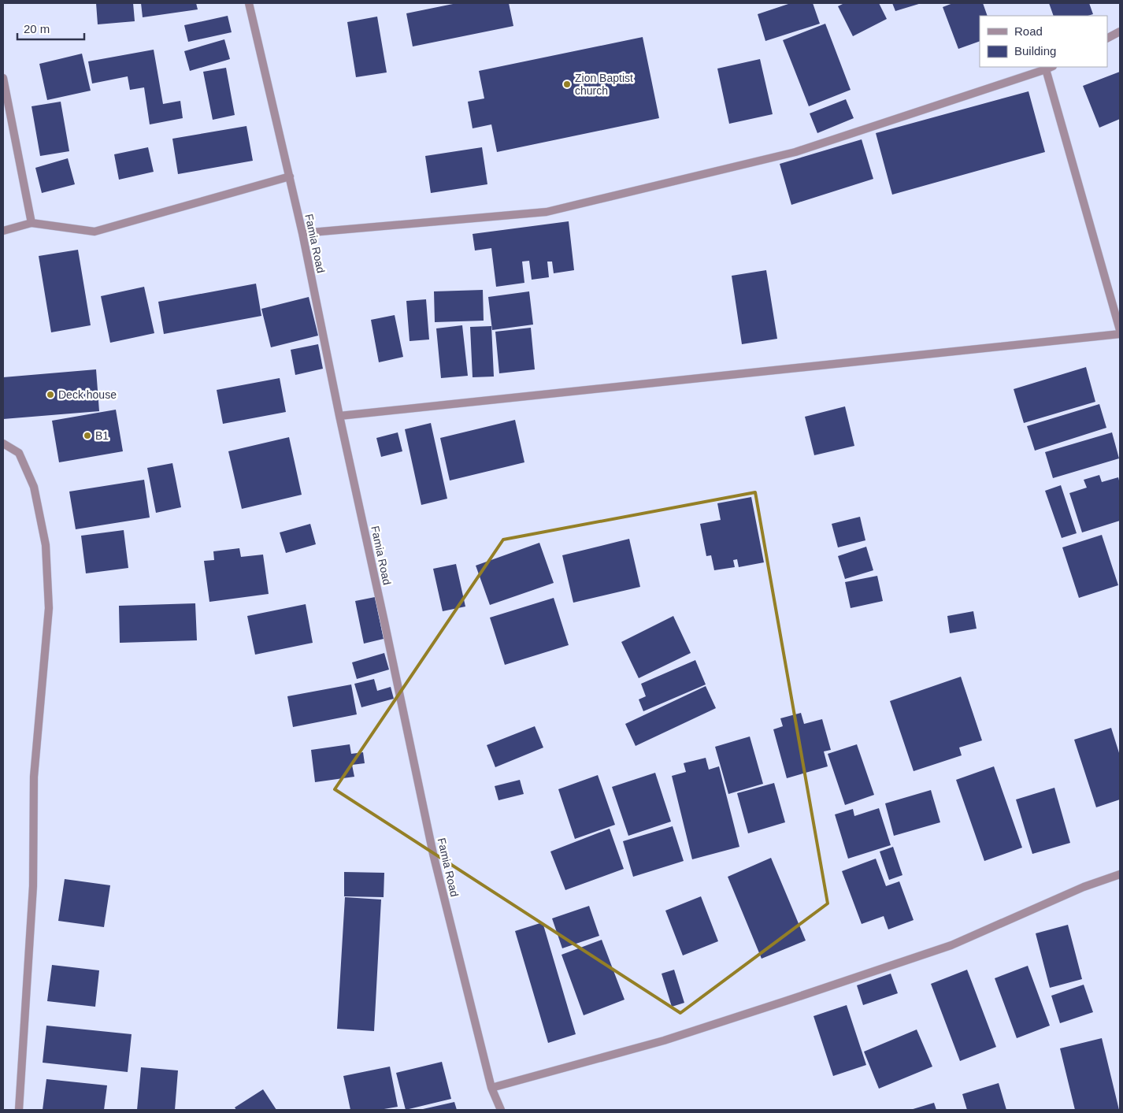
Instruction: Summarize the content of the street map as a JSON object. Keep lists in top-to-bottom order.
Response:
{
  "streets": {
    "street": ["Famia Road"]
  },
  "places": ["Zion Baptist church", "Deck house", "B1"],
  "legend": ["Road", "Building"],
  "scale_bar": "20 m"
}
